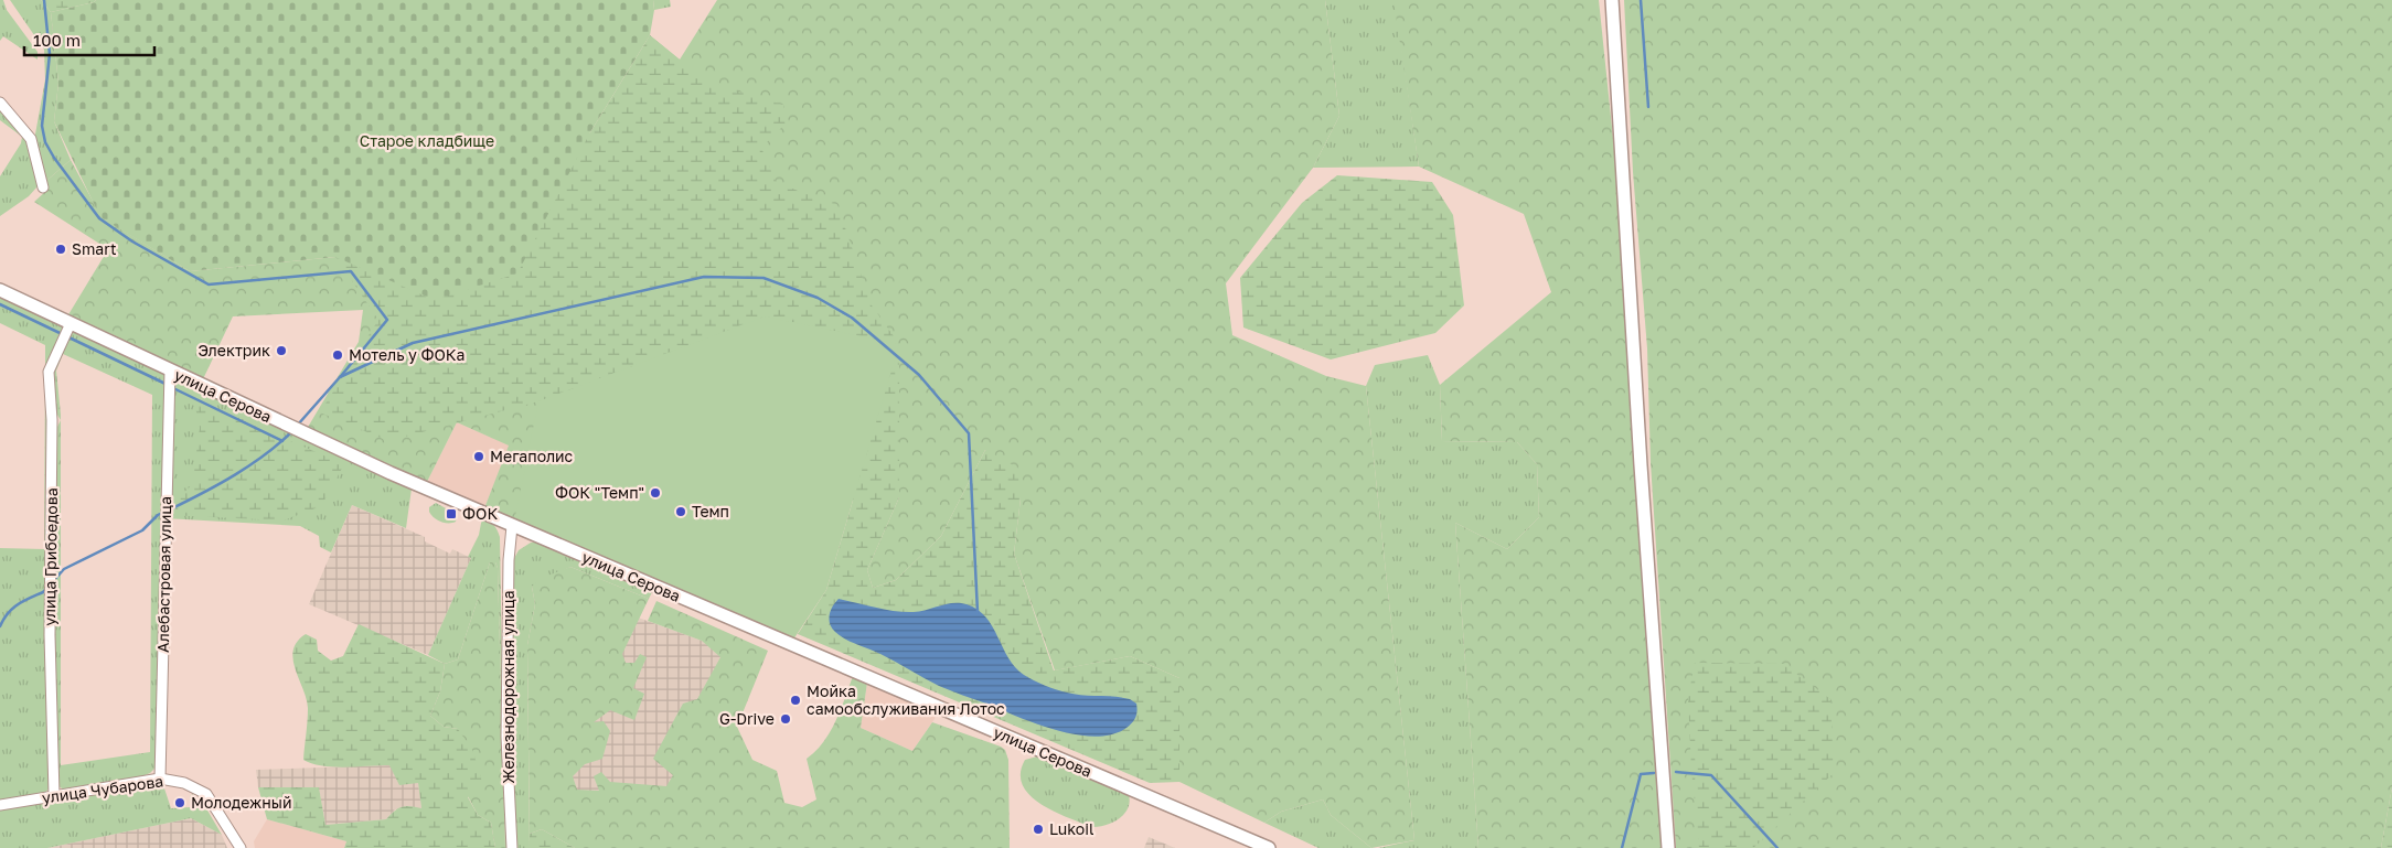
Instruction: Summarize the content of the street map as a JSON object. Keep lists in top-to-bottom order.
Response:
{
  "streets": {
    "main road": ["улица Серова"],
    "street": [
      "улица Грибоедова",
      "Алебастровая улица",
      "Железнодорожная улица",
      "улица Чубарова"
    ]
  },
  "crossings": [
    ["улица Серова", "улица Грибоедова"],
    ["улица Серова", "Алебастровая улица"],
    ["улица Серова", "Железнодорожная улица"],
    ["улица Грибоедова", "улица Чубарова"],
    ["Алебастровая улица", "улица Чубарова"]
  ],
  "parks": ["Старое кладбище"],
  "places": {
    "other": [
      "Smart",
      "Электрик",
      "Мотель у ФОКа",
      "Мегаполис",
      "ФОК \"Темп\"",
      "Темп",
      "Мойка самообслуживания Лотос",
      "G-Drive",
      "Молодежный",
      "Lukoil"
    ],
    "transit": ["ФОК"]
  },
  "scale_bar": "100 m"
}
